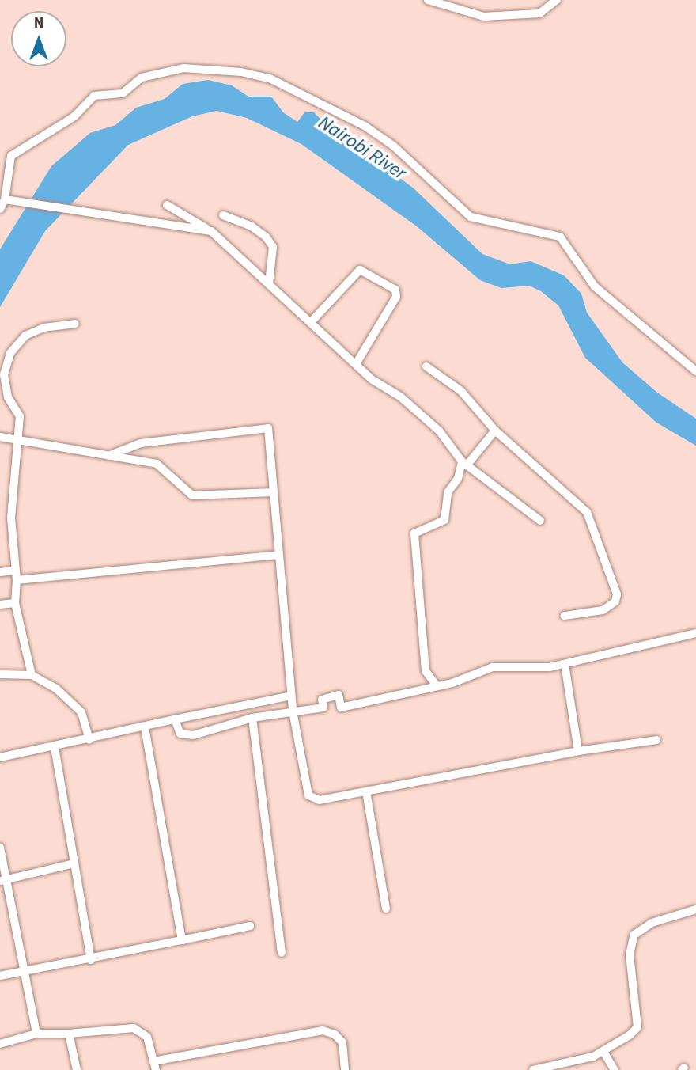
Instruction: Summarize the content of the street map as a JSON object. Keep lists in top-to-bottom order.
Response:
{
  "water": ["Nairobi River"],
  "north": "top"
}
